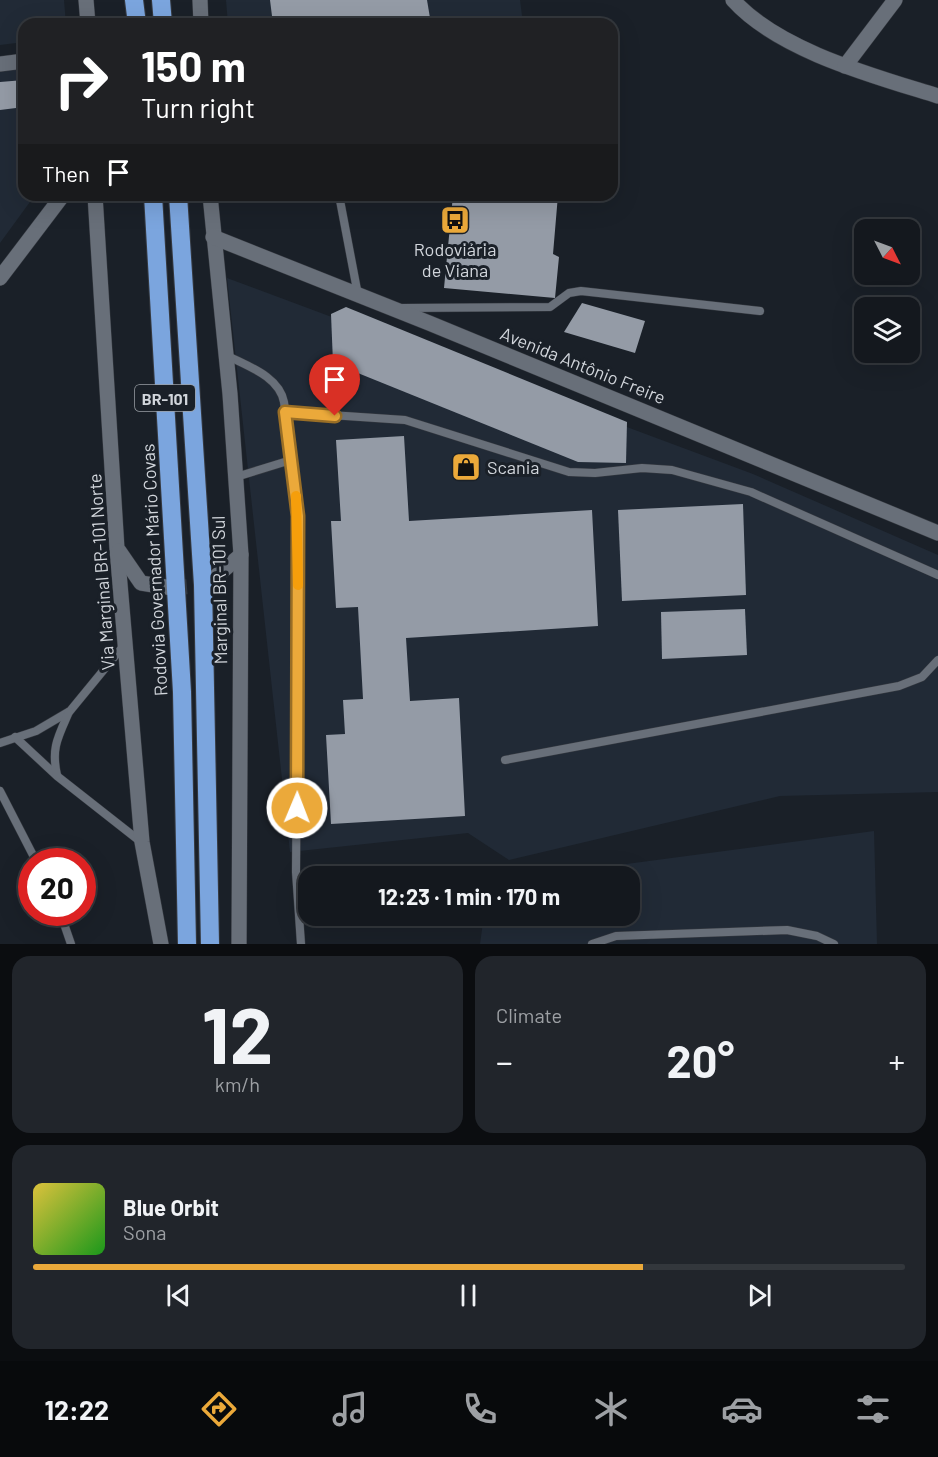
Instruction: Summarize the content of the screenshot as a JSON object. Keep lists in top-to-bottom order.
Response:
{
  "streets": {
    "highway": ["BR-101", "Rodovia Governador Mário Covas"],
    "street": ["Avenida Antônio Freire", "Via Marginal BR-101 Norte", "Marginal BR-101 Sul"]
  },
  "crossings": [
    ["Avenida Antônio Freire", "Marginal BR-101 Sul"]
  ],
  "places": {
    "bus stop": ["Rodoviária de Viana"],
    "shop": ["Scania"]
  },
  "north": "bottom right",
  "page": {
    "turn": ["150 m", "Turn right"],
    "then": "Then",
    "limit": "20",
    "trip": "12:23 · 1 min · 170 m",
    "tile": [
      ["12", "km/h"],
      "Climate"
    ],
    "heat": ["−", "20°", "+"],
    "song": ["Blue Orbit", "Sona"],
    "tabs": "12:22"
  }
}
